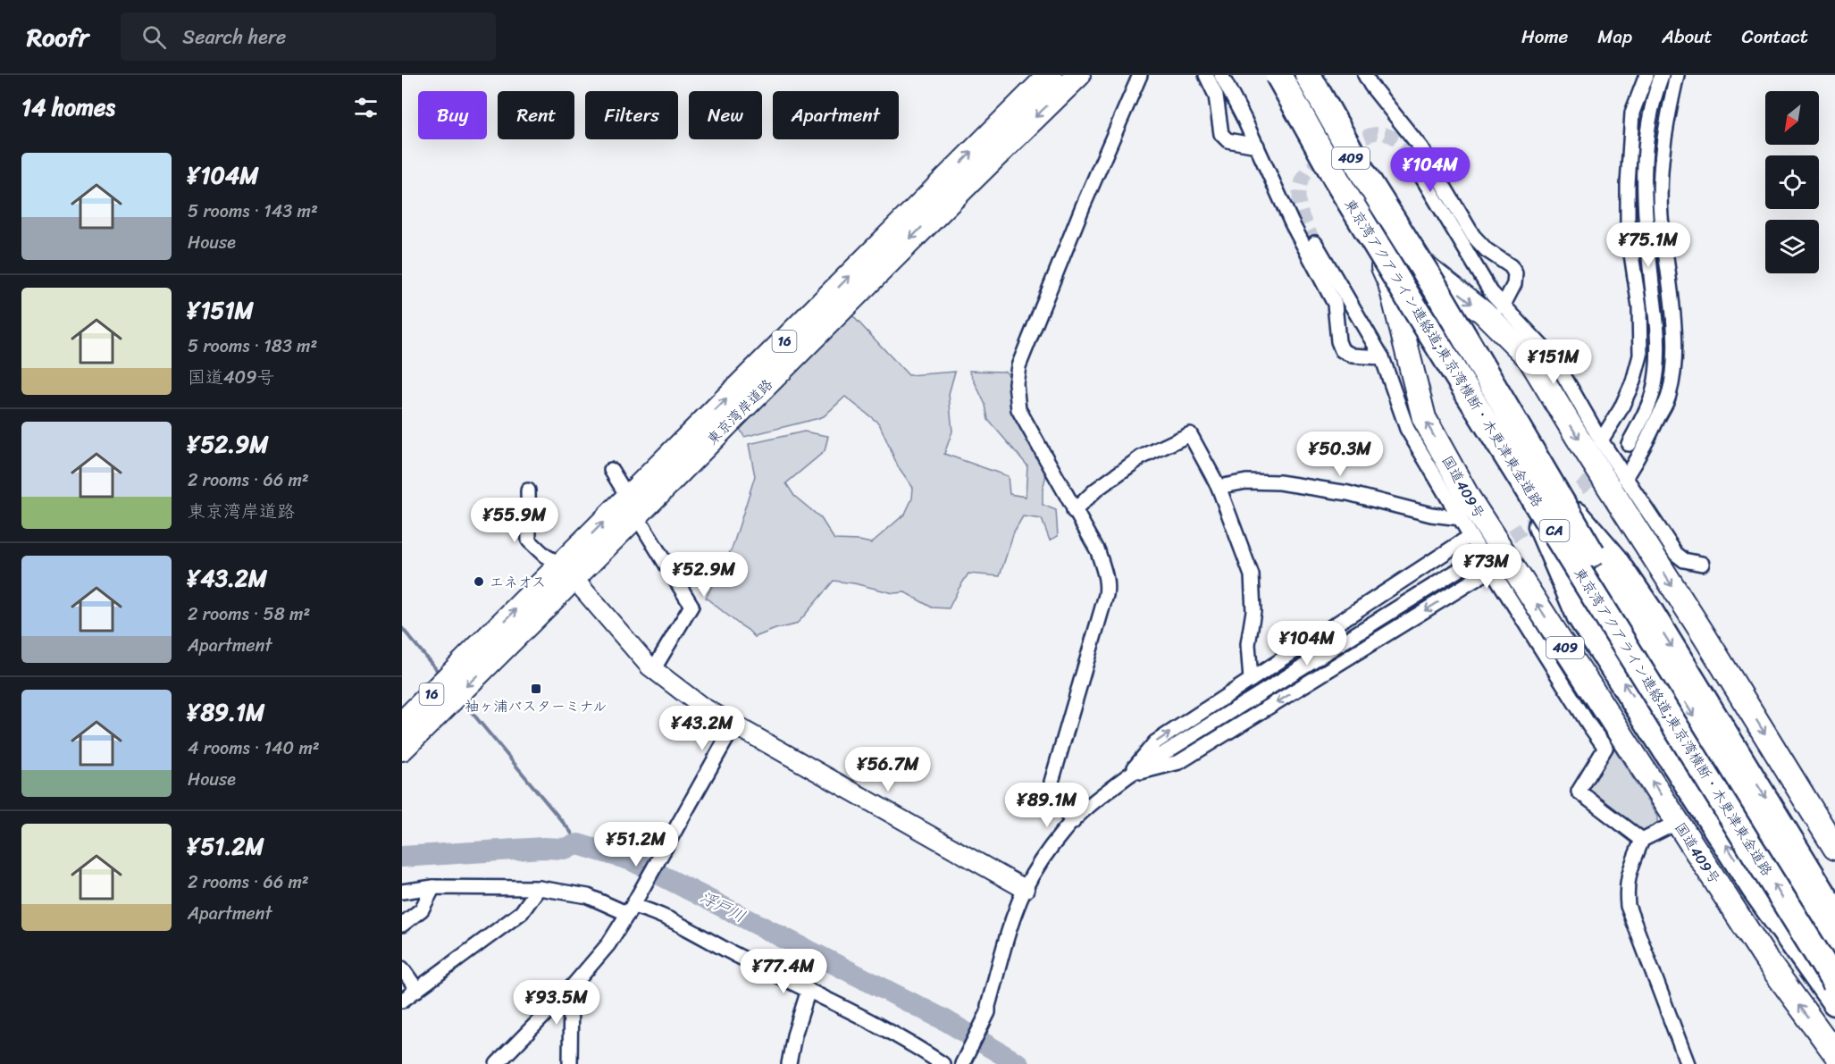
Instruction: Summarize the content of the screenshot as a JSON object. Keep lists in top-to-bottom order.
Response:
{
  "streets": {
    "highway": [
      "409",
      "16",
      "東京湾アクアライン連絡道;東京湾横断・木更津東金道路",
      "東京湾岸道路",
      "国道409号",
      "CA"
    ]
  },
  "crossings": [
    ["409", "東京湾アクアライン連絡道;東京湾横断・木更津東金道路"]
  ],
  "water": ["浮戸川"],
  "places": {
    "other": ["エネオス"],
    "transit": ["袖ヶ浦バスターミナル"]
  },
  "north": "bottom left",
  "page": {
    "header": "Roofr",
    "search": "Search here",
    "nav": [
      "Home",
      "Map",
      "About",
      "Contact"
    ],
    "heading": "14 homes",
    "chip": [
      "Buy",
      "Rent",
      "Filters",
      "New",
      "Apartment"
    ],
    "list": [
      {
        "name": "¥104M",
        "note": "5 rooms · 143 m² · House"
      },
      {
        "name": "¥151M",
        "note": "5 rooms · 183 m² · 国道409号"
      },
      {
        "name": "¥52.9M",
        "note": "2 rooms · 66 m² · 東京湾岸道路"
      },
      {
        "name": "¥43.2M",
        "note": "2 rooms · 58 m² · Apartment"
      },
      {
        "name": "¥89.1M",
        "note": "4 rooms · 140 m² · House"
      },
      {
        "name": "¥51.2M",
        "note": "2 rooms · 66 m² · Apartment"
      }
    ],
    "price": [
      "¥104M",
      "¥75.1M",
      "¥151M",
      "¥50.3M",
      "¥55.9M",
      "¥73M",
      "¥52.9M",
      "¥104M",
      "¥43.2M",
      "¥56.7M",
      "¥89.1M",
      "¥51.2M",
      "¥77.4M",
      "¥93.5M"
    ]
  }
}
